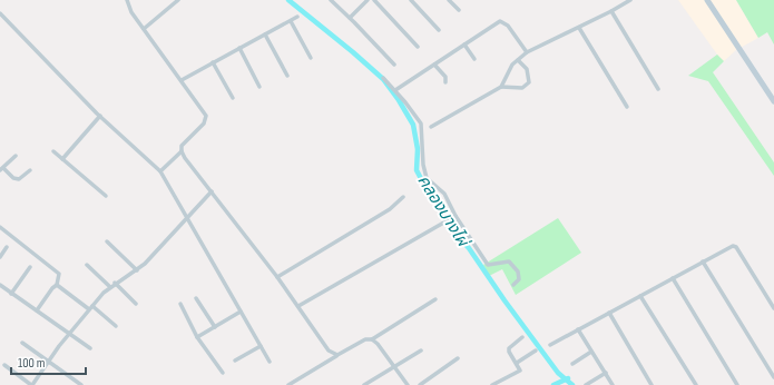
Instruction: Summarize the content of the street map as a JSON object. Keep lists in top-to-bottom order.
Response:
{
  "water": ["คลองบางไผ่"],
  "scale_bar": "100 m"
}
